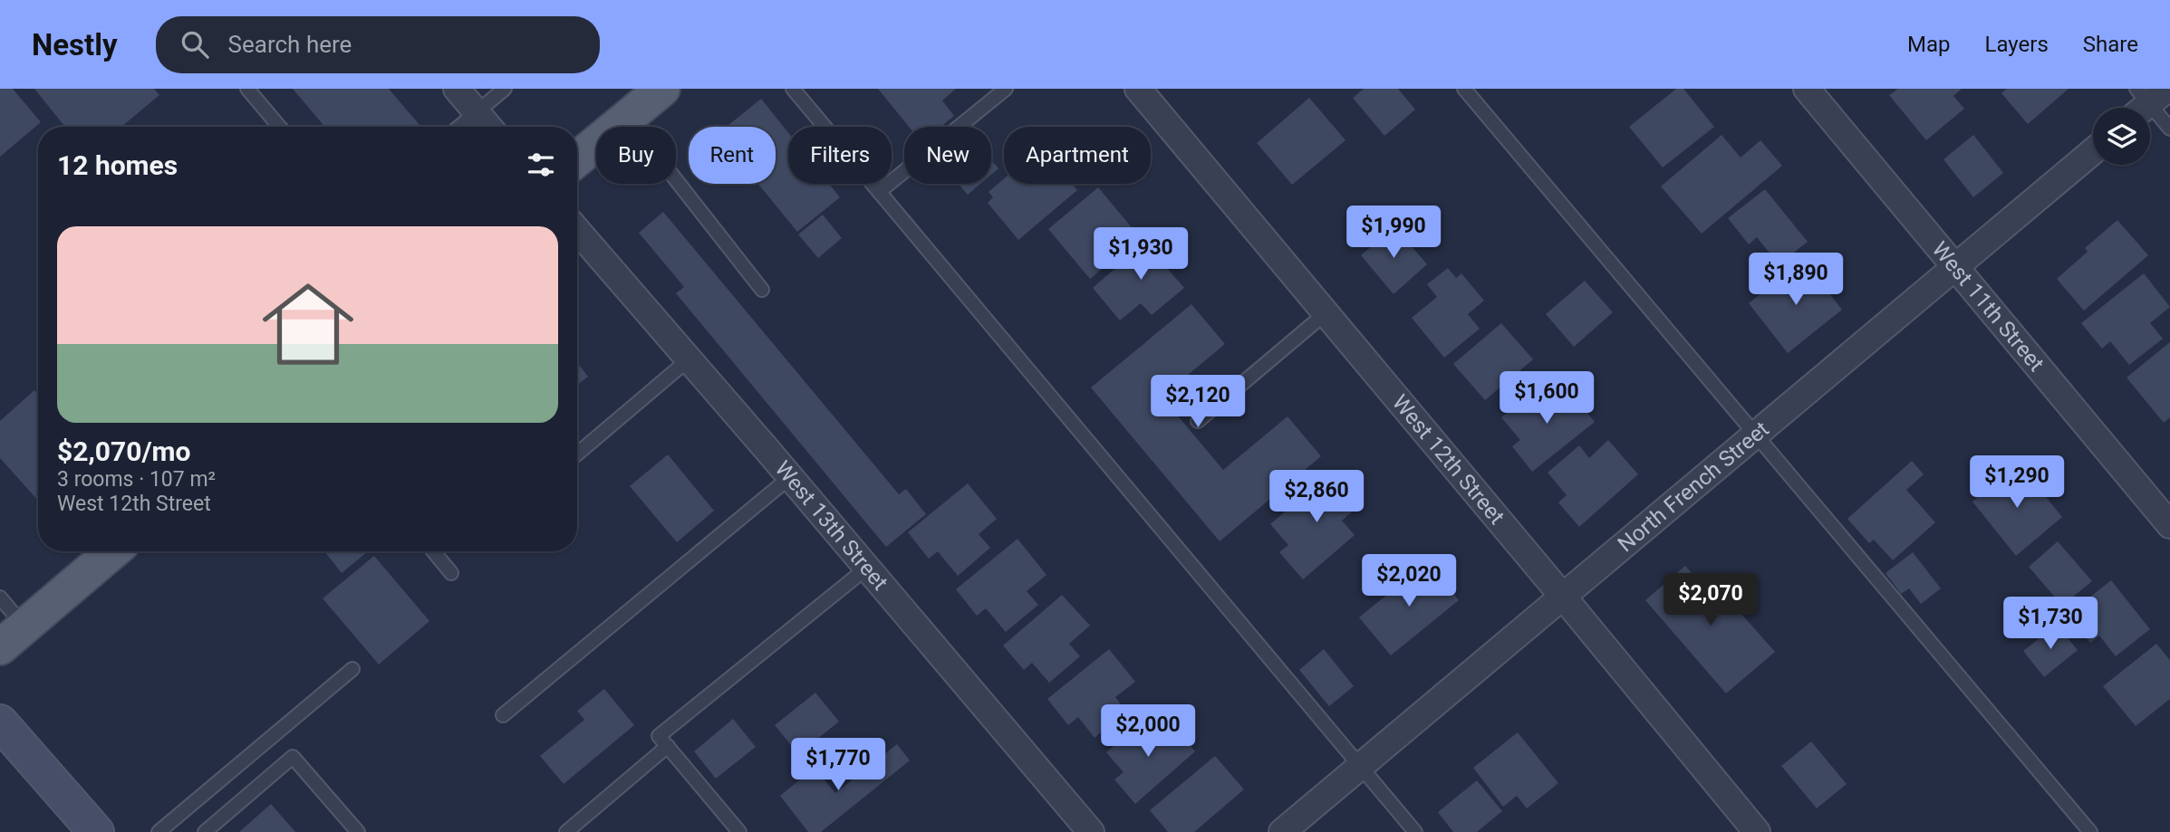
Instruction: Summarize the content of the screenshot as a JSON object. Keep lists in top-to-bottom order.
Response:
{
  "streets": {
    "street": [
      "West 11th Street",
      "West 12th Street",
      "North French Street",
      "West 13th Street"
    ]
  },
  "crossings": [
    ["West 11th Street", "North French Street"],
    ["West 12th Street", "North French Street"]
  ],
  "page": {
    "header": "Nestly",
    "search": "Search here",
    "nav": ["Map", "Layers", "Share"],
    "chip": [
      "Buy",
      "Rent",
      "Filters",
      "New",
      "Apartment"
    ],
    "heading": "12 homes",
    "list": [
      {
        "name": "$2,070/mo",
        "note": "3 rooms · 107 m² · West 12th Street"
      }
    ],
    "price": [
      "$1,990",
      "$1,930",
      "$1,890",
      "$1,600",
      "$2,120",
      "$1,290",
      "$2,860",
      "$2,020",
      "$2,070",
      "$1,730",
      "$2,000",
      "$1,770"
    ]
  }
}
